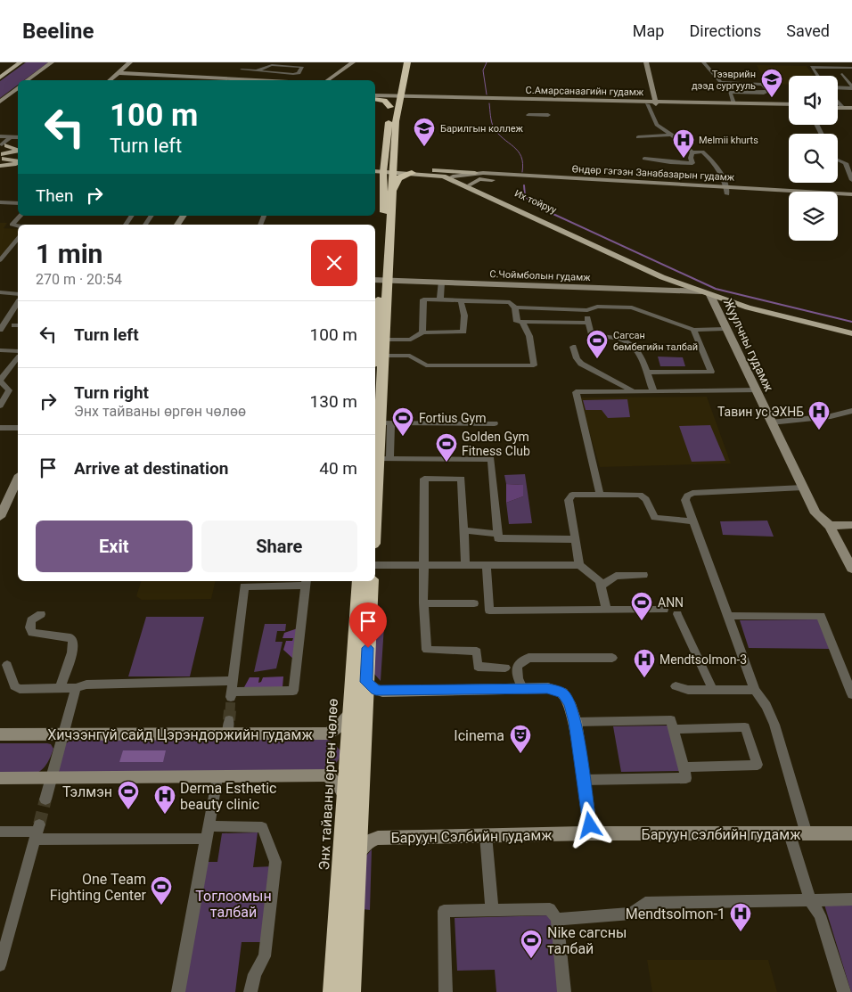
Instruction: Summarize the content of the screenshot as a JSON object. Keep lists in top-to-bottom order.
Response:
{
  "streets": {
    "highway": ["Энх тайваны өргөн чөлөө"],
    "main road": [
      "С.Амарсанаагийн гудамж",
      "Өндөр гэгээн Занабазарын гудамж",
      "Их тойруу",
      "С.Чоймболын гудамж",
      "Жуулчны гудамж",
      "Хичээнгүй сайд Цэрэндоржийн гудамж",
      "Баруун сэлбийн гудамж",
      "Баруун Сэлбийн гудамж"
    ]
  },
  "crossings": [
    ["Өндөр гэгээн Занабазарын гудамж", "Их тойруу"],
    ["Их тойруу", "С.Чоймболын гудамж"],
    ["Их тойруу", "Жуулчны гудамж"],
    ["С.Чоймболын гудамж", "Жуулчны гудамж"],
    ["Хичээнгүй сайд Цэрэндоржийн гудамж", "Энх тайваны өргөн чөлөө"],
    ["Баруун сэлбийн гудамж", "Баруун Сэлбийн гудамж"]
  ],
  "parks": ["Тоглоомын талбай"],
  "places": {
    "school or university": ["Тээврийн дээд сургууль", "Барилгын коллеж"],
    "hospital": [
      "Melmii khurts",
      "Тавин ус ЭХНБ",
      "Mendtsolmon-3",
      "Derma Esthetic beauty clinic",
      "Mendtsolmon-1"
    ],
    "sports": [
      "Сагсан бөмбөгийн талбай",
      "Fortius Gym",
      "Golden Gym Fitness Club",
      "ANN",
      "Тэлмэн",
      "One Team Fighting Center",
      "Nike сагсны талбай"
    ],
    "theatre": ["Icinema"]
  },
  "page": {
    "header": "Beeline",
    "nav": ["Map", "Directions", "Saved"],
    "turn": ["100 m", "Turn left"],
    "then": "Then",
    "heading": ["1 min", "270 m · 20:54"],
    "list": [
      {
        "name": "Turn left",
        "value": "100 m"
      },
      {
        "name": "Turn right",
        "note": "Энх тайваны өргөн чөлөө",
        "value": "130 m"
      },
      {
        "name": "Arrive at destination",
        "value": "40 m"
      }
    ],
    "buttons": ["Exit", "Share"]
  }
}
